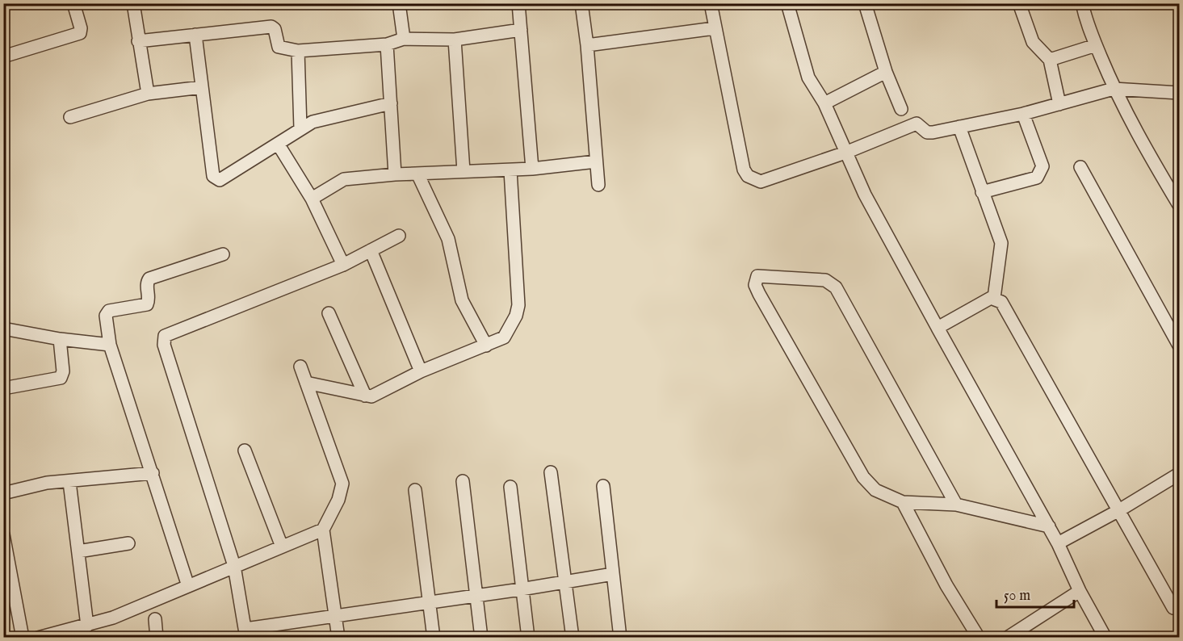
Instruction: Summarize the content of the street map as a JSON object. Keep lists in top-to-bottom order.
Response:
{
  "scale_bar": "50 m"
}
